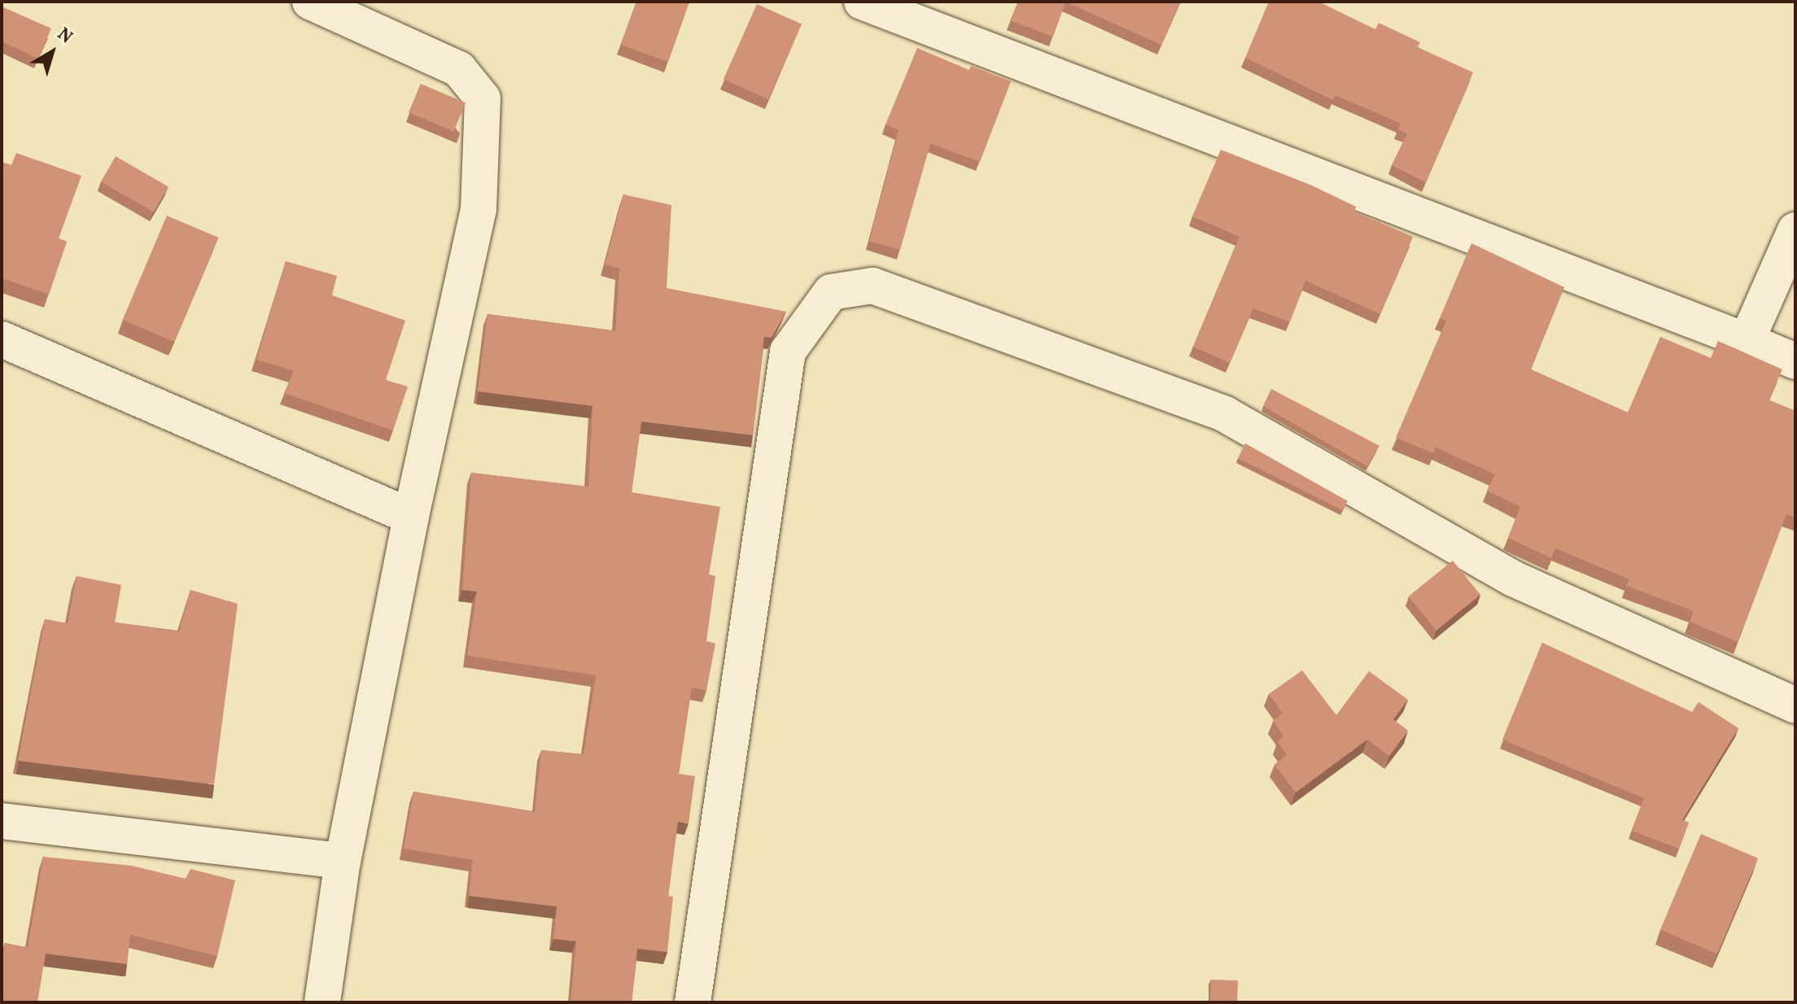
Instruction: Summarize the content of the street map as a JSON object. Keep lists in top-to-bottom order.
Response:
{
  "north": "top right"
}
